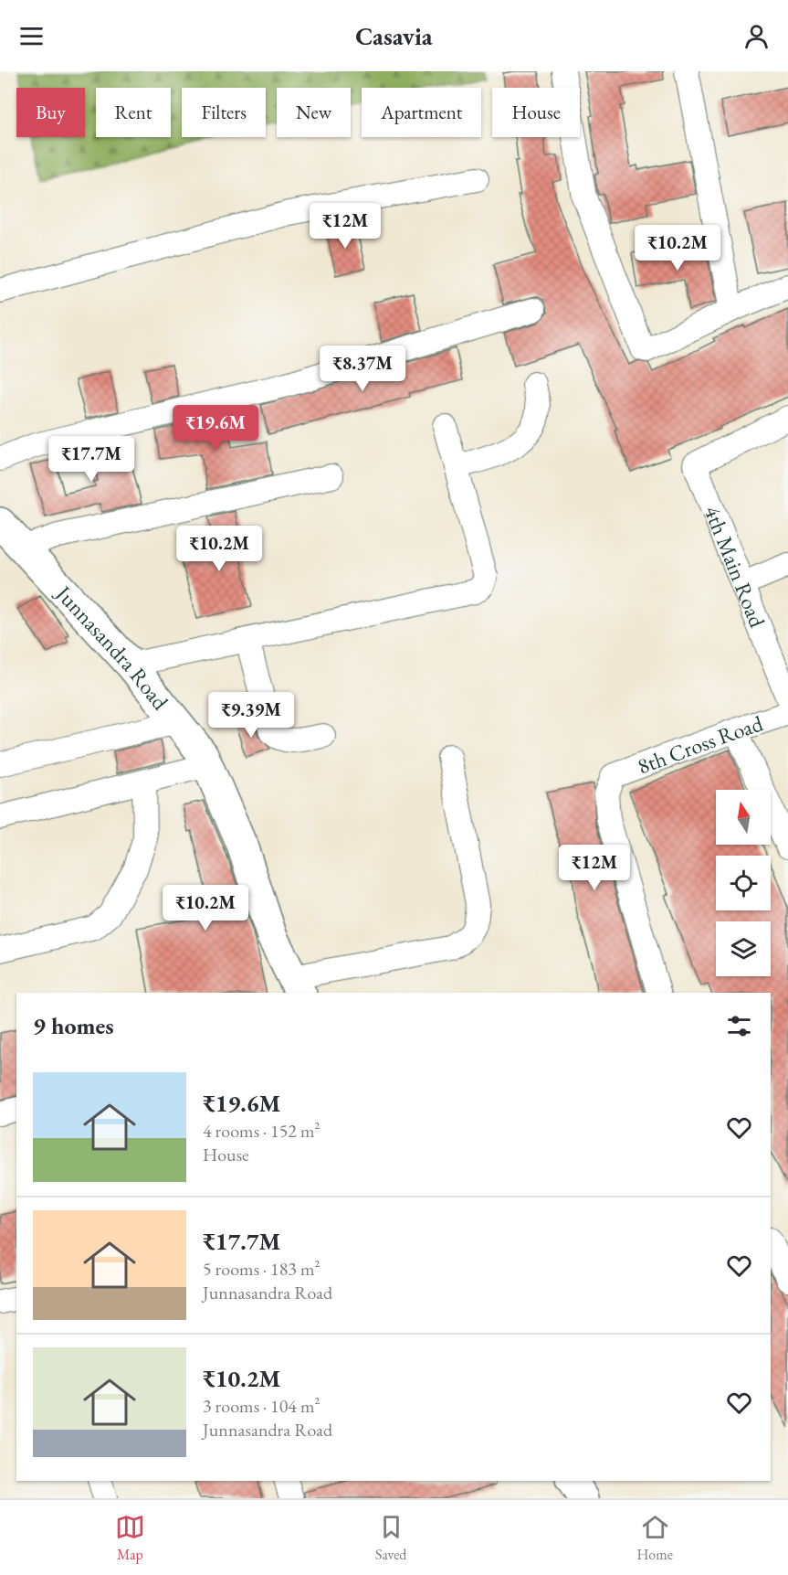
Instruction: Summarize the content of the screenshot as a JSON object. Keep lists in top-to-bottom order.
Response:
{
  "streets": {
    "street": ["4th Main Road", "Junnasandra Road", "8th Cross Road"]
  },
  "north": "top",
  "page": {
    "header": "Casavia",
    "chip": [
      "Buy",
      "Rent",
      "Filters",
      "New",
      "Apartment",
      "House"
    ],
    "price": [
      "₹12M",
      "₹10.2M",
      "₹8.37M",
      "₹19.6M",
      "₹17.7M",
      "₹10.2M",
      "₹9.39M",
      "₹12M",
      "₹10.2M"
    ],
    "heading": "9 homes",
    "list": [
      {
        "name": "₹19.6M",
        "note": "4 rooms · 152 m² · House"
      },
      {
        "name": "₹17.7M",
        "note": "5 rooms · 183 m² · Junnasandra Road"
      },
      {
        "name": "₹10.2M",
        "note": "3 rooms · 104 m² · Junnasandra Road"
      }
    ],
    "tabs": ["Map", "Saved", "Home"]
  }
}
